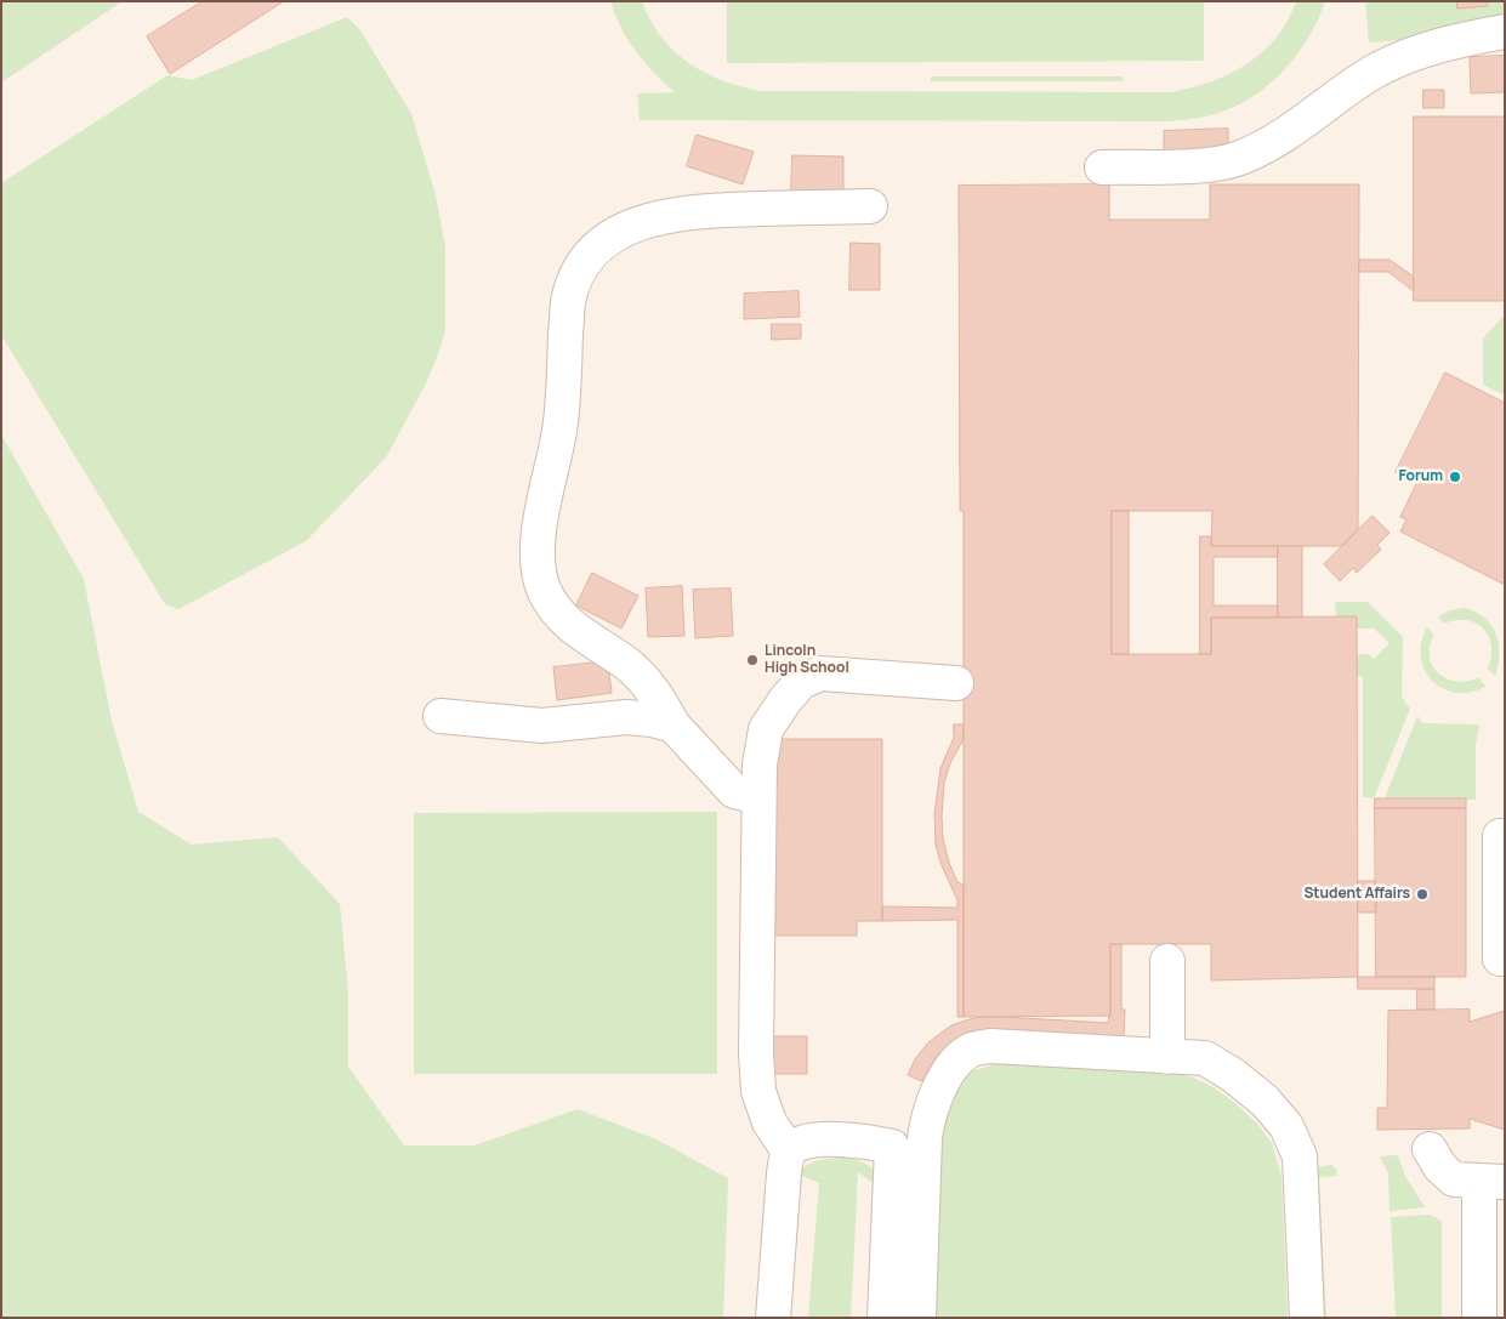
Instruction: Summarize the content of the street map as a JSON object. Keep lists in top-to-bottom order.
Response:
{
  "places": ["Forum", "Lincoln High School", "Student Affairs"]
}
